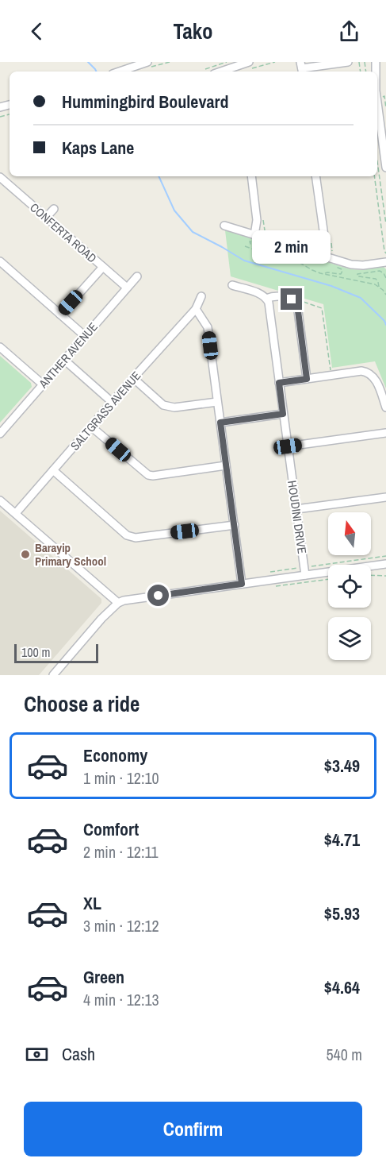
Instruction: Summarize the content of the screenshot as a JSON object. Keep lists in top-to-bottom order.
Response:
{
  "streets": {
    "street": [
      "CONFERTA ROAD",
      "ANTHER AVENUE",
      "SALTGRASS AVENUE",
      "HOUDINI DRIVE"
    ]
  },
  "crossings": [
    ["CONFERTA ROAD", "ANTHER AVENUE"]
  ],
  "places": ["Barayip Primary School"],
  "scale_bar": "100 m",
  "north": "top",
  "page": {
    "header": "Tako",
    "banner": ["Hummingbird Boulevard", "Kaps Lane"],
    "bubble": "2 min",
    "scale": "100 m",
    "heading": "Choose a ride",
    "list": [
      {
        "name": "Economy",
        "note": "1 min · 12:10",
        "value": "$3.49"
      },
      {
        "name": "Comfort",
        "note": "2 min · 12:11",
        "value": "$4.71"
      },
      {
        "name": "XL",
        "note": "3 min · 12:12",
        "value": "$5.93"
      },
      {
        "name": "Green",
        "note": "4 min · 12:13",
        "value": "$4.64"
      }
    ],
    "pay": ["Cash", "540 m"],
    "buttons": "Confirm"
  }
}
